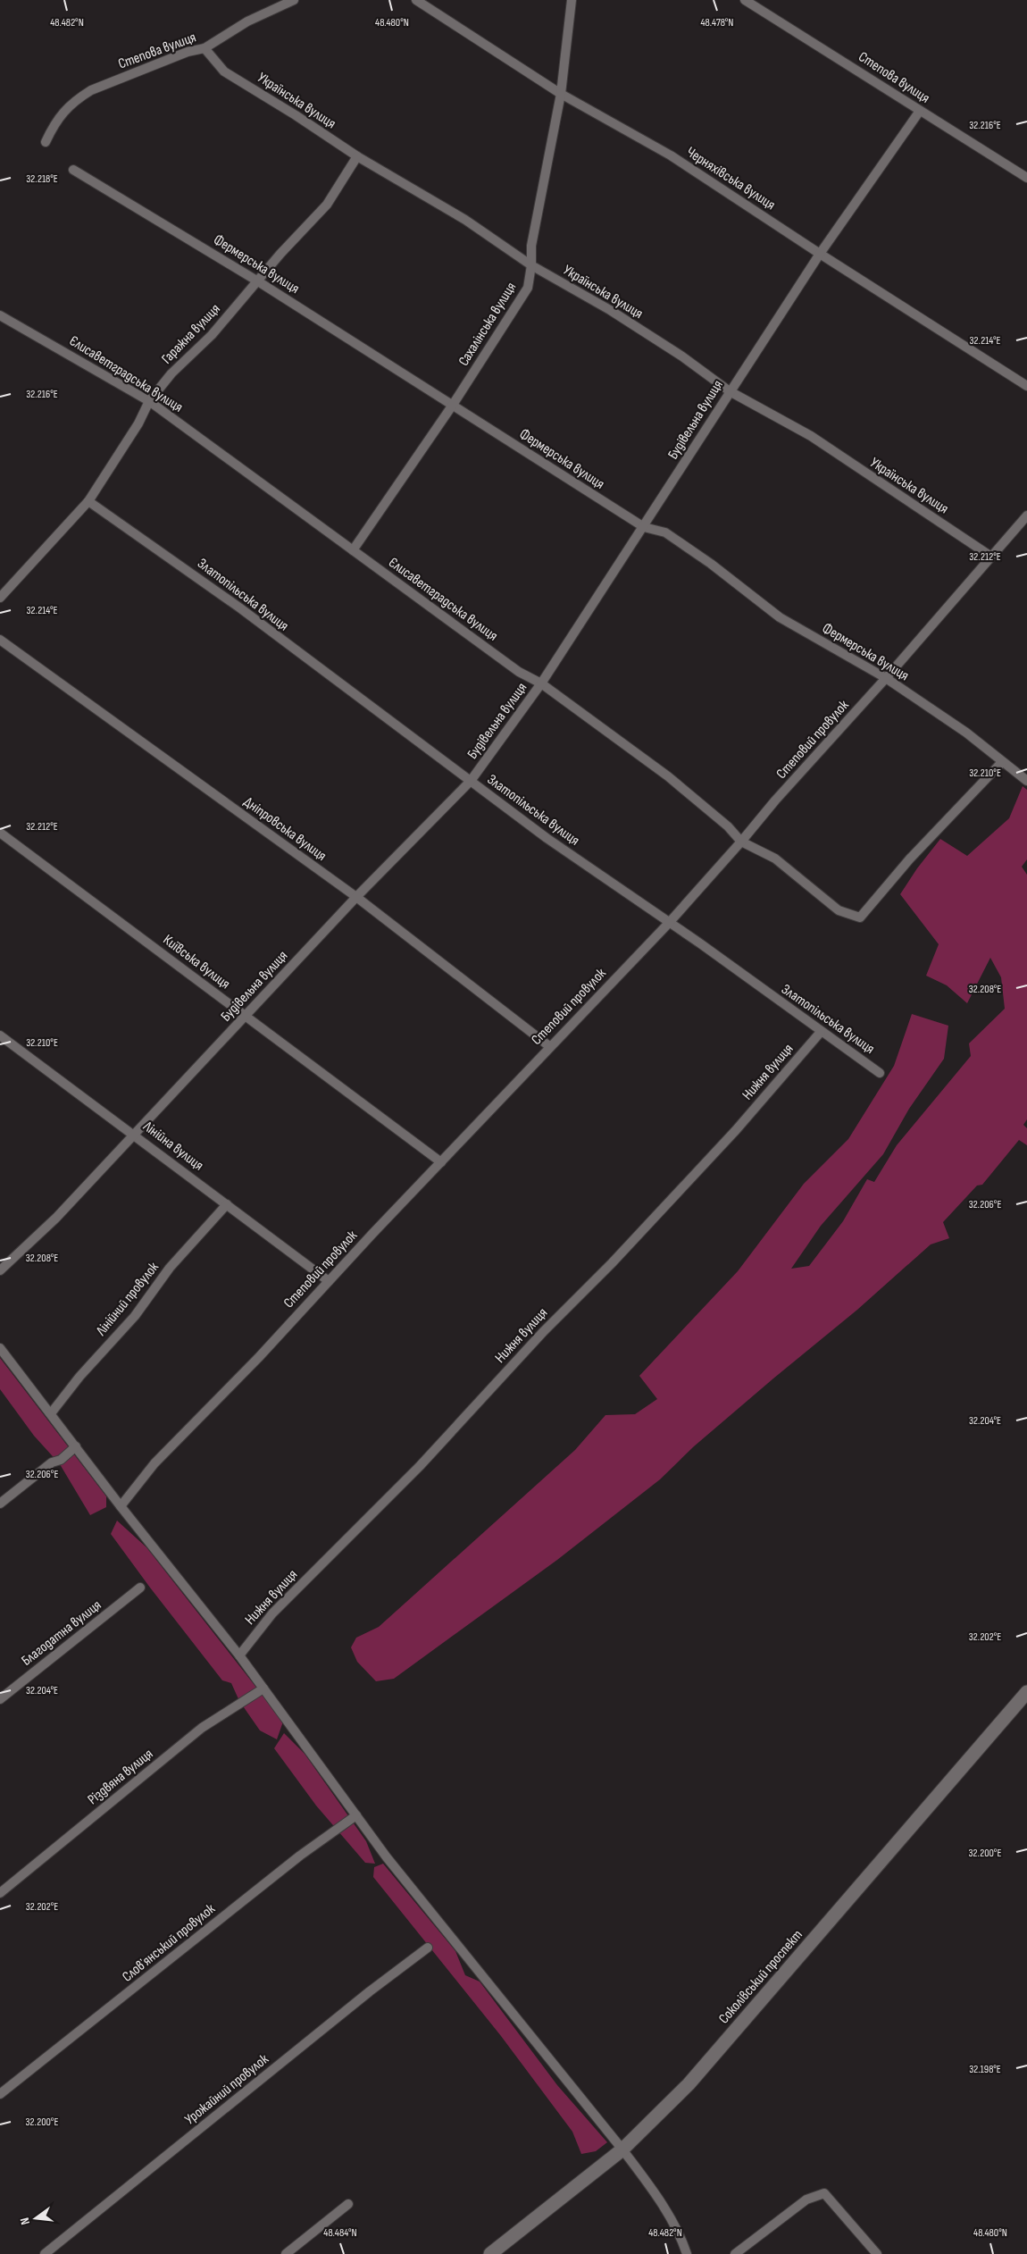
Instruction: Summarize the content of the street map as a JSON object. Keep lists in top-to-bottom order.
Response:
{
  "streets": {
    "street": [
      "Степова вулиця",
      "Українська вулиця",
      "Черняхівська вулиця",
      "Фермерська вулиця",
      "Сахалінська вулиця",
      "Гаражна вулиця",
      "Єлисаветградська вулиця",
      "Будівельна вулиця",
      "Златопільська вулиця",
      "Степовий провулок",
      "Дніпровська вулиця",
      "Київська вулиця",
      "Нижня вулиця",
      "Лінійна вулиця",
      "Лінійний провулок",
      "Благодатна вулиця",
      "Різдвяна вулиця",
      "Словʼянський провулок",
      "Соколівський проспект",
      "Урожайний провулок"
    ]
  },
  "crossings": [
    ["Степова вулиця", "Українська вулиця"],
    ["Степова вулиця", "Будівельна вулиця"],
    ["Українська вулиця", "Сахалінська вулиця"],
    ["Українська вулиця", "Гаражна вулиця"],
    ["Українська вулиця", "Будівельна вулиця"],
    ["Українська вулиця", "Степовий провулок"],
    ["Черняхівська вулиця", "Сахалінська вулиця"],
    ["Черняхівська вулиця", "Будівельна вулиця"],
    ["Фермерська вулиця", "Сахалінська вулиця"],
    ["Фермерська вулиця", "Гаражна вулиця"],
    ["Фермерська вулиця", "Єлисаветградська вулиця"],
    ["Фермерська вулиця", "Будівельна вулиця"],
    ["Фермерська вулиця", "Степовий провулок"],
    ["Сахалінська вулиця", "Єлисаветградська вулиця"],
    ["Гаражна вулиця", "Єлисаветградська вулиця"],
    ["Гаражна вулиця", "Златопільська вулиця"],
    ["Єлисаветградська вулиця", "Будівельна вулиця"],
    ["Єлисаветградська вулиця", "Степовий провулок"],
    ["Будівельна вулиця", "Златопільська вулиця"],
    ["Будівельна вулиця", "Дніпровська вулиця"],
    ["Будівельна вулиця", "Київська вулиця"],
    ["Будівельна вулиця", "Лінійна вулиця"],
    ["Златопільська вулиця", "Степовий провулок"],
    ["Златопільська вулиця", "Нижня вулиця"],
    ["Степовий провулок", "Дніпровська вулиця"],
    ["Степовий провулок", "Київська вулиця"],
    ["Степовий провулок", "Лінійна вулиця"],
    ["Лінійна вулиця", "Лінійний провулок"]
  ],
  "north": "left",
  "coordinates": [
    "48.482°N",
    "48.480°N",
    "48.478°N",
    "32.216°E",
    "32.218°E",
    "32.214°E",
    "32.212°E",
    "32.210°E",
    "32.208°E",
    "32.206°E",
    "32.204°E",
    "32.202°E",
    "32.200°E",
    "32.198°E",
    "48.484°N"
  ]
}
